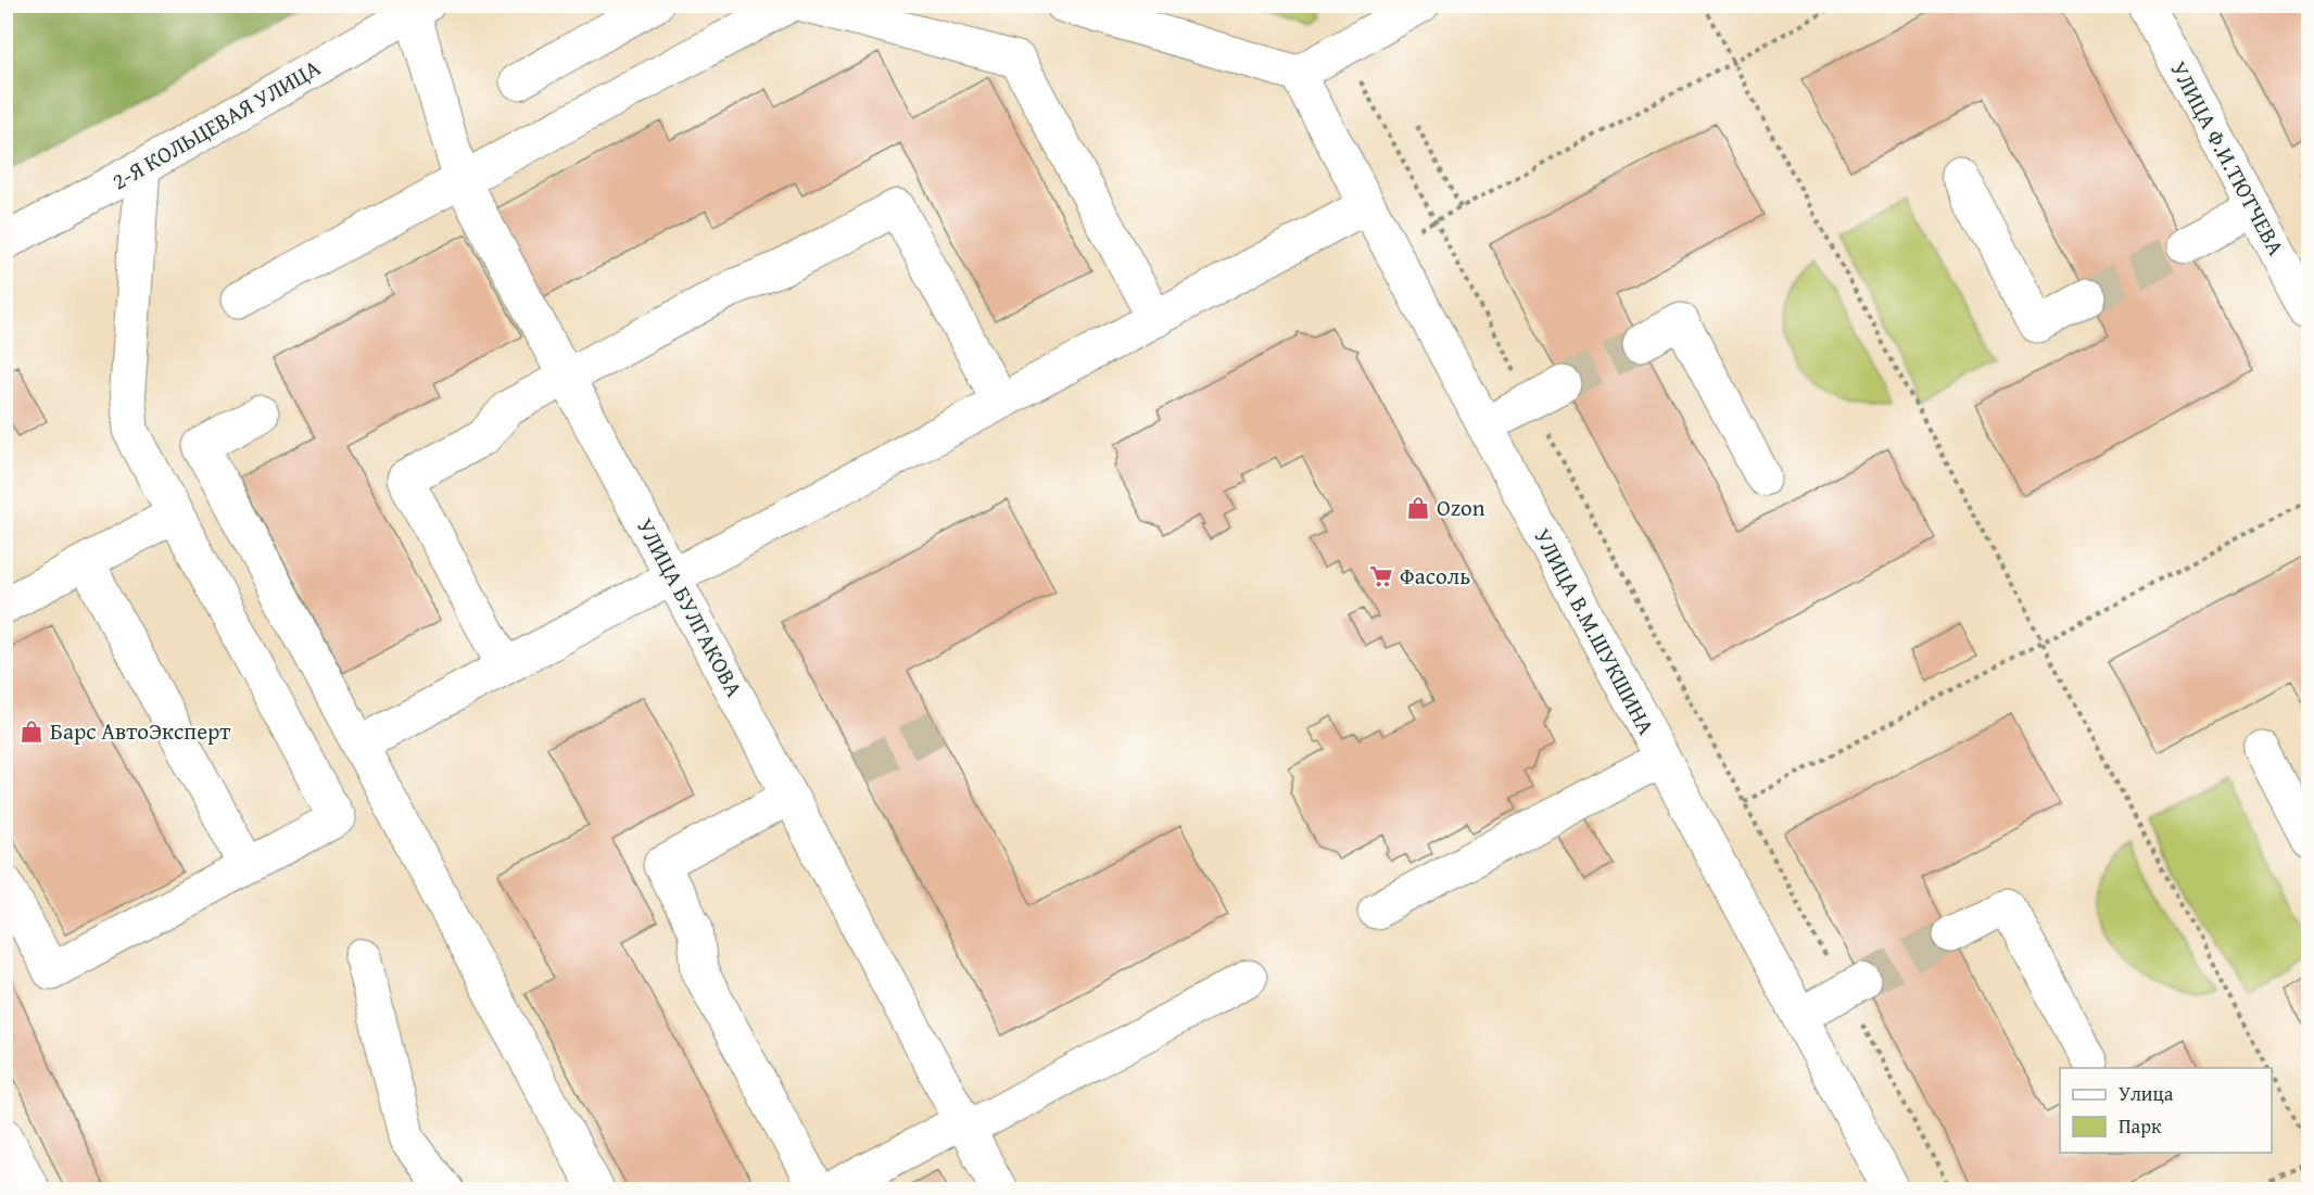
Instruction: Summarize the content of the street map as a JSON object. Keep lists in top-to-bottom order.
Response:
{
  "streets": {
    "street": [
      "2-Я КОЛЬЦЕВАЯ УЛИЦА",
      "УЛИЦА Ф.И.ТЮТЧЕВА",
      "УЛИЦА БУЛГАКОВА",
      "УЛИЦА В.М.ШУКШИНА"
    ]
  },
  "crossings": [
    ["2-Я КОЛЬЦЕВАЯ УЛИЦА", "УЛИЦА БУЛГАКОВА"]
  ],
  "places": {
    "shop": ["Ozon", "Барс АвтоЭксперт"],
    "supermarket": ["Фасоль"]
  },
  "legend": ["Улица", "Парк"]
}
